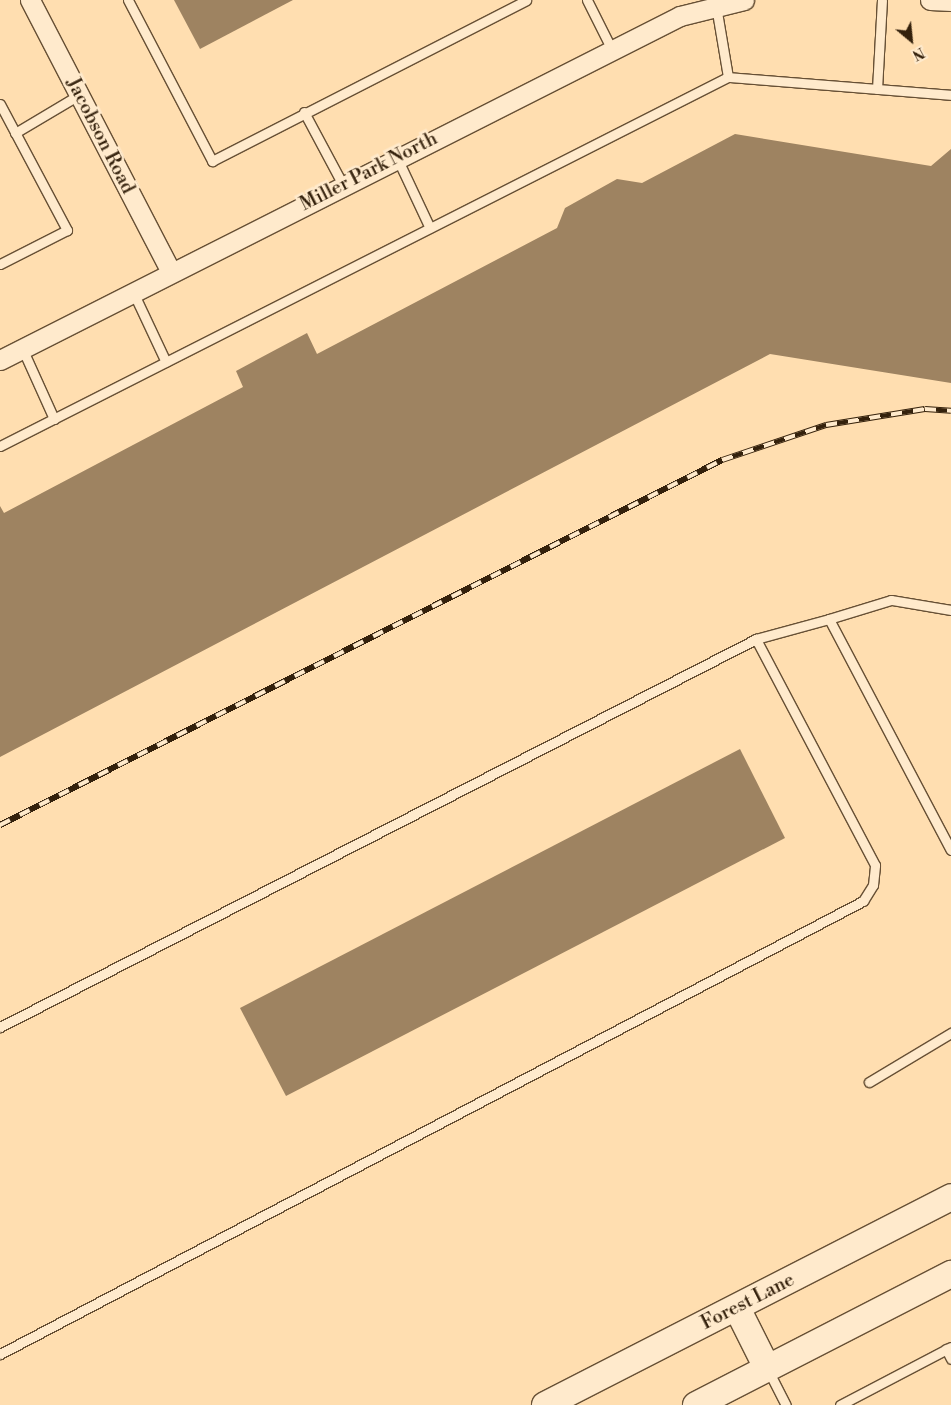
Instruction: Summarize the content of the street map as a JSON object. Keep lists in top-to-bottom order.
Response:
{
  "streets": {
    "main road": ["Forest Lane"],
    "street": ["Jacobson Road", "Miller Park North"]
  },
  "crossings": [
    ["Jacobson Road", "Miller Park North"]
  ],
  "north": "bottom right"
}
